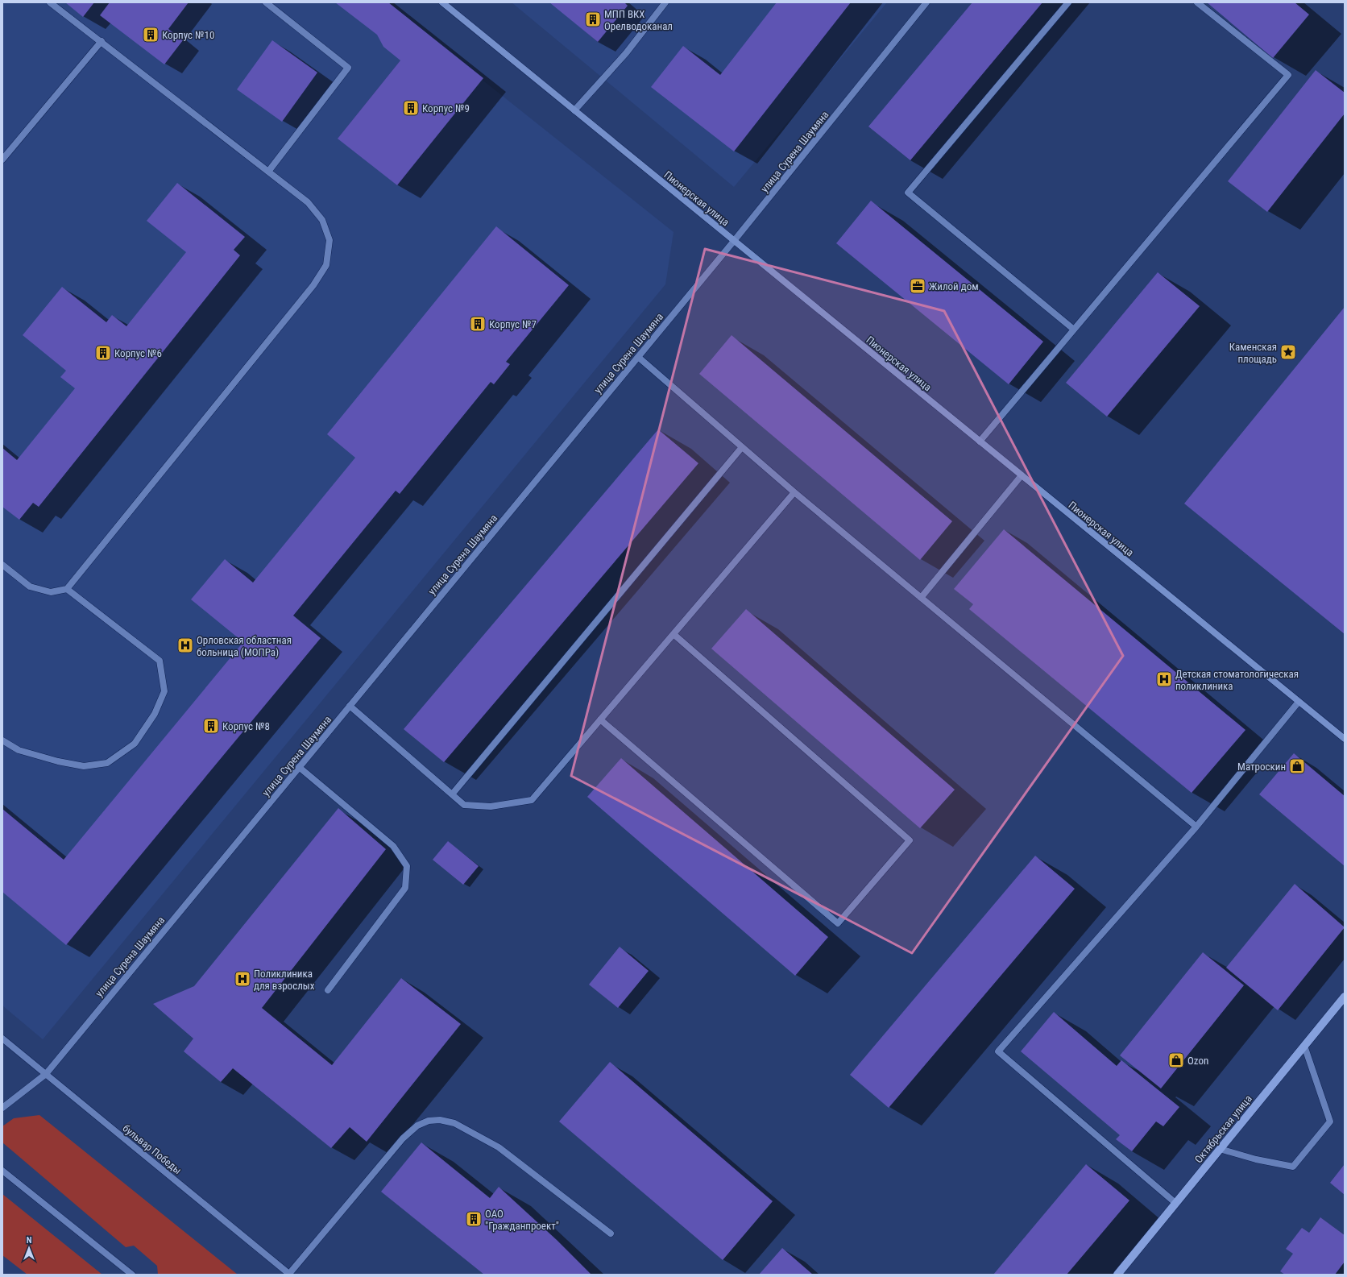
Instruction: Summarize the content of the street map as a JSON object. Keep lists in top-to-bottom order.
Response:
{
  "streets": {
    "main road": ["Пионерская улица", "Октябрьская улица"],
    "street": ["улица Сурена Шаумяна", "бульвар Победы"]
  },
  "crossings": [
    ["улица Сурена Шаумяна", "Пионерская улица"],
    ["улица Сурена Шаумяна", "бульвар Победы"]
  ],
  "places": {
    "building": [
      "МПП ВКХ Орелводоканал",
      "Корпус №10",
      "Корпус №9",
      "Корпус №7",
      "Корпус №6",
      "Корпус №8",
      "ОАО \"Гражданпроект\""
    ],
    "office": ["Жилой дом"],
    "place": ["Каменская площадь"],
    "hospital": ["Орловская областная больница (МОПРа)", "Детская стоматологическая поликлиника", "Поликлиника для взрослых"],
    "shop": ["Матроскин", "Ozon"]
  },
  "north": "top"
}
